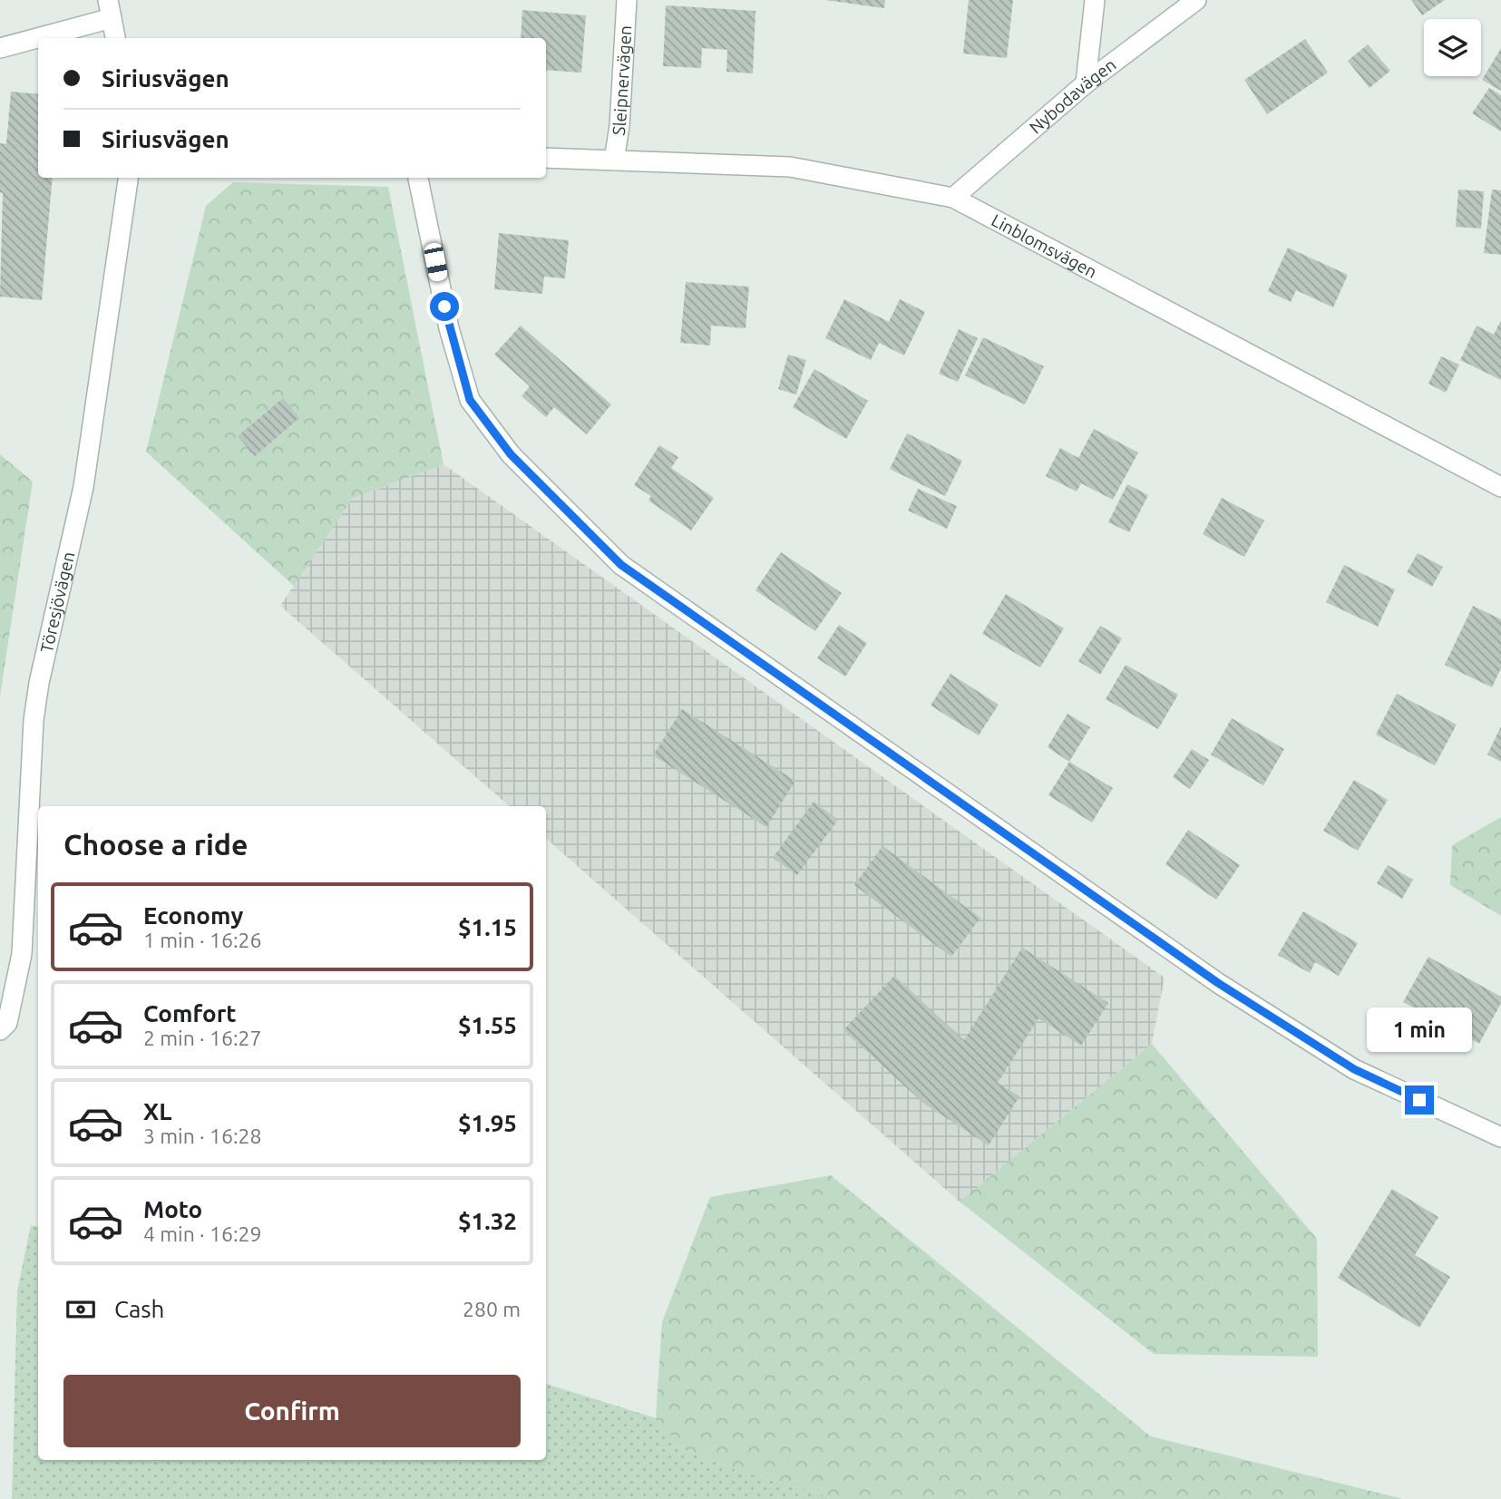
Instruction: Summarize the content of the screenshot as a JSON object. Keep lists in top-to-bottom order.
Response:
{
  "streets": {
    "street": [
      "Sleipnervägen",
      "Nybodavägen",
      "Linblomsvägen",
      "Töresjövägen"
    ]
  },
  "crossings": [
    ["Sleipnervägen", "Linblomsvägen"],
    ["Nybodavägen", "Linblomsvägen"]
  ],
  "page": {
    "banner": ["Siriusvägen", "Siriusvägen"],
    "heading": "Choose a ride",
    "list": [
      {
        "name": "Economy",
        "note": "1 min · 16:26",
        "value": "$1.15"
      },
      {
        "name": "Comfort",
        "note": "2 min · 16:27",
        "value": "$1.55"
      },
      {
        "name": "XL",
        "note": "3 min · 16:28",
        "value": "$1.95"
      },
      {
        "name": "Moto",
        "note": "4 min · 16:29",
        "value": "$1.32"
      }
    ],
    "bubble": "1 min",
    "pay": ["Cash", "280 m"],
    "buttons": "Confirm"
  }
}
